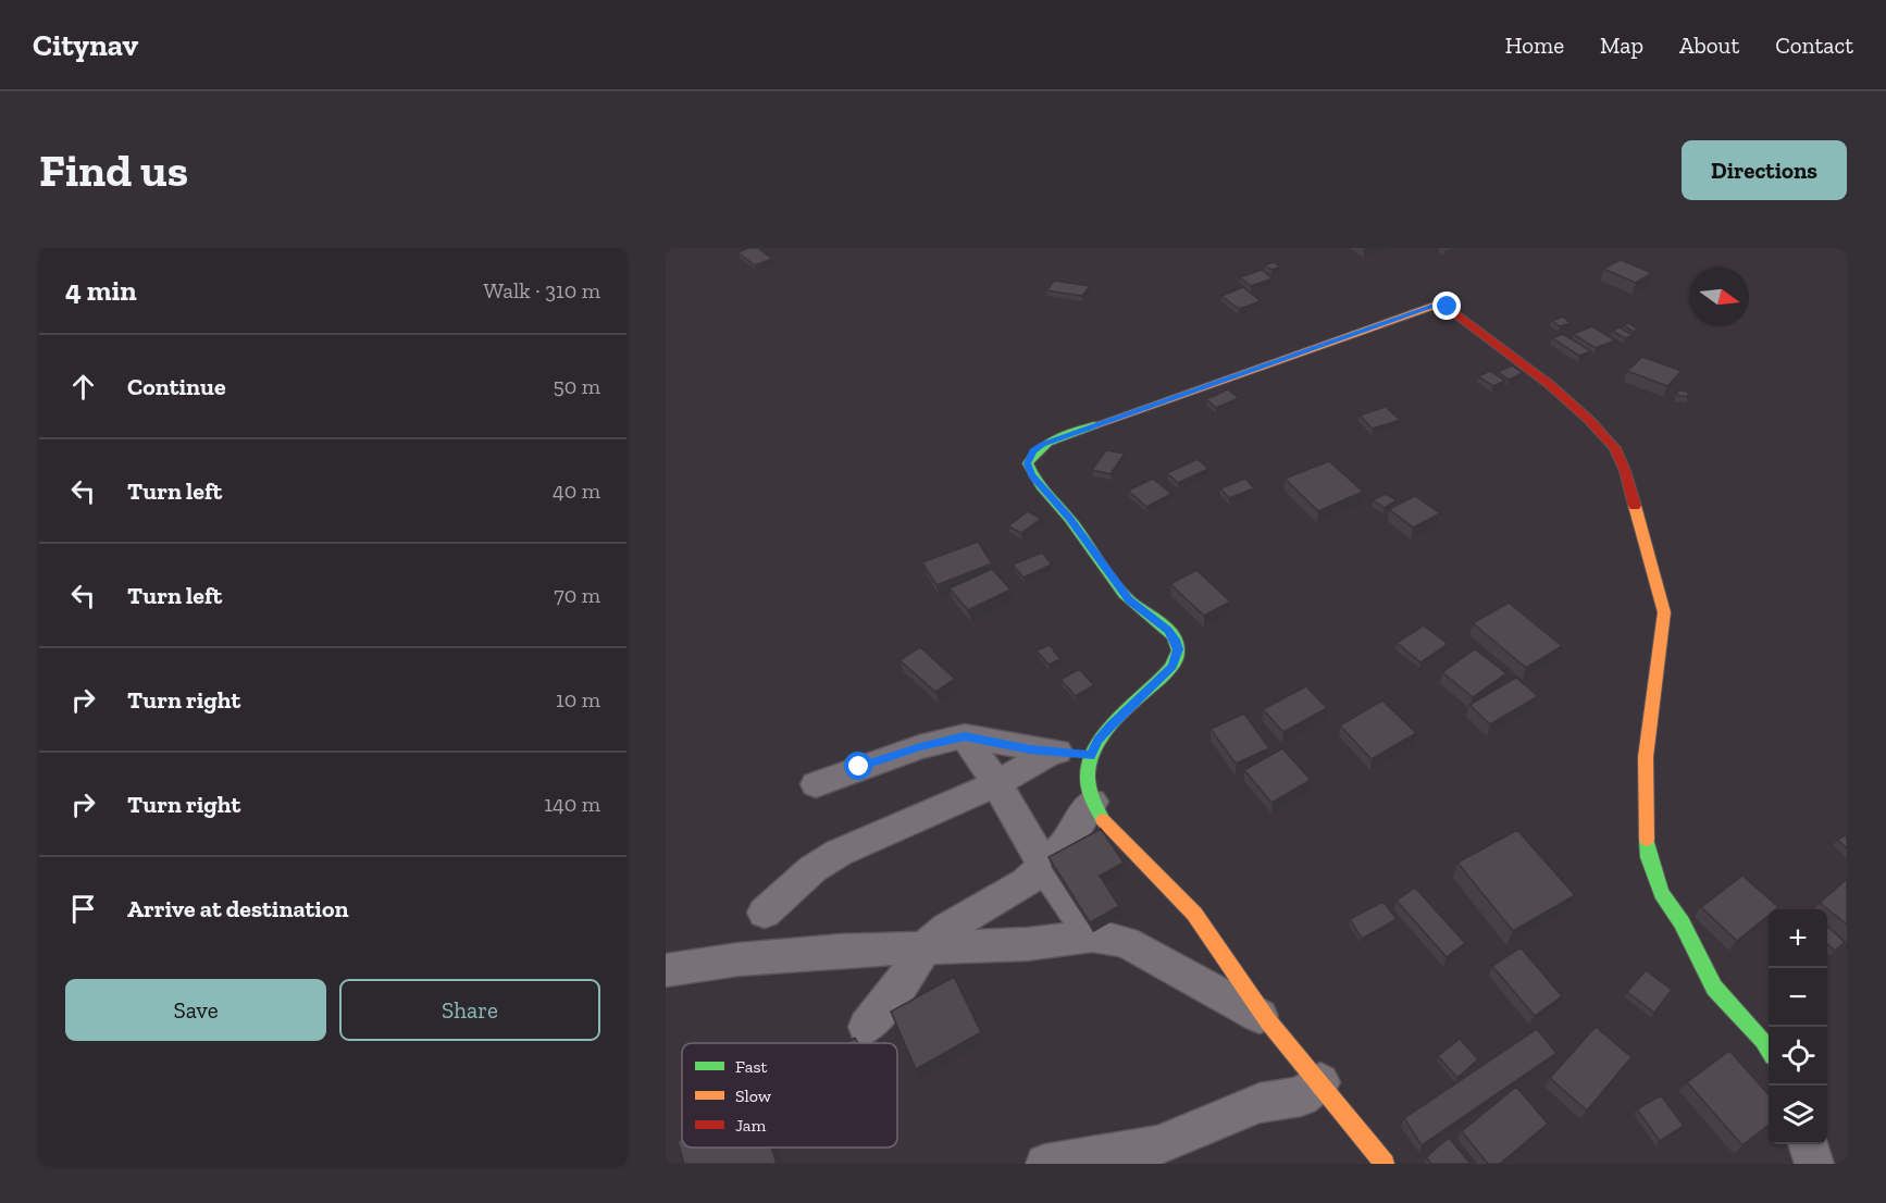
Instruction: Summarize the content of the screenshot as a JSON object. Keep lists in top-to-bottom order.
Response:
{
  "legend": ["Fast", "Slow", "Jam"],
  "north": "right",
  "page": {
    "header": "Citynav",
    "nav": [
      "Home",
      "Map",
      "About",
      "Contact"
    ],
    "buttons": [
      "Directions",
      ["Save", "Share"]
    ],
    "title": "Find us",
    "heading": ["4 min", "Walk · 310 m"],
    "list": [
      ["Continue", "50 m"],
      ["Turn left", "40 m"],
      ["Turn left", "70 m"],
      ["Turn right", "10 m"],
      ["Turn right", "140 m"],
      "Arrive at destination"
    ],
    "map_buttons": ["+", "−"]
  }
}
